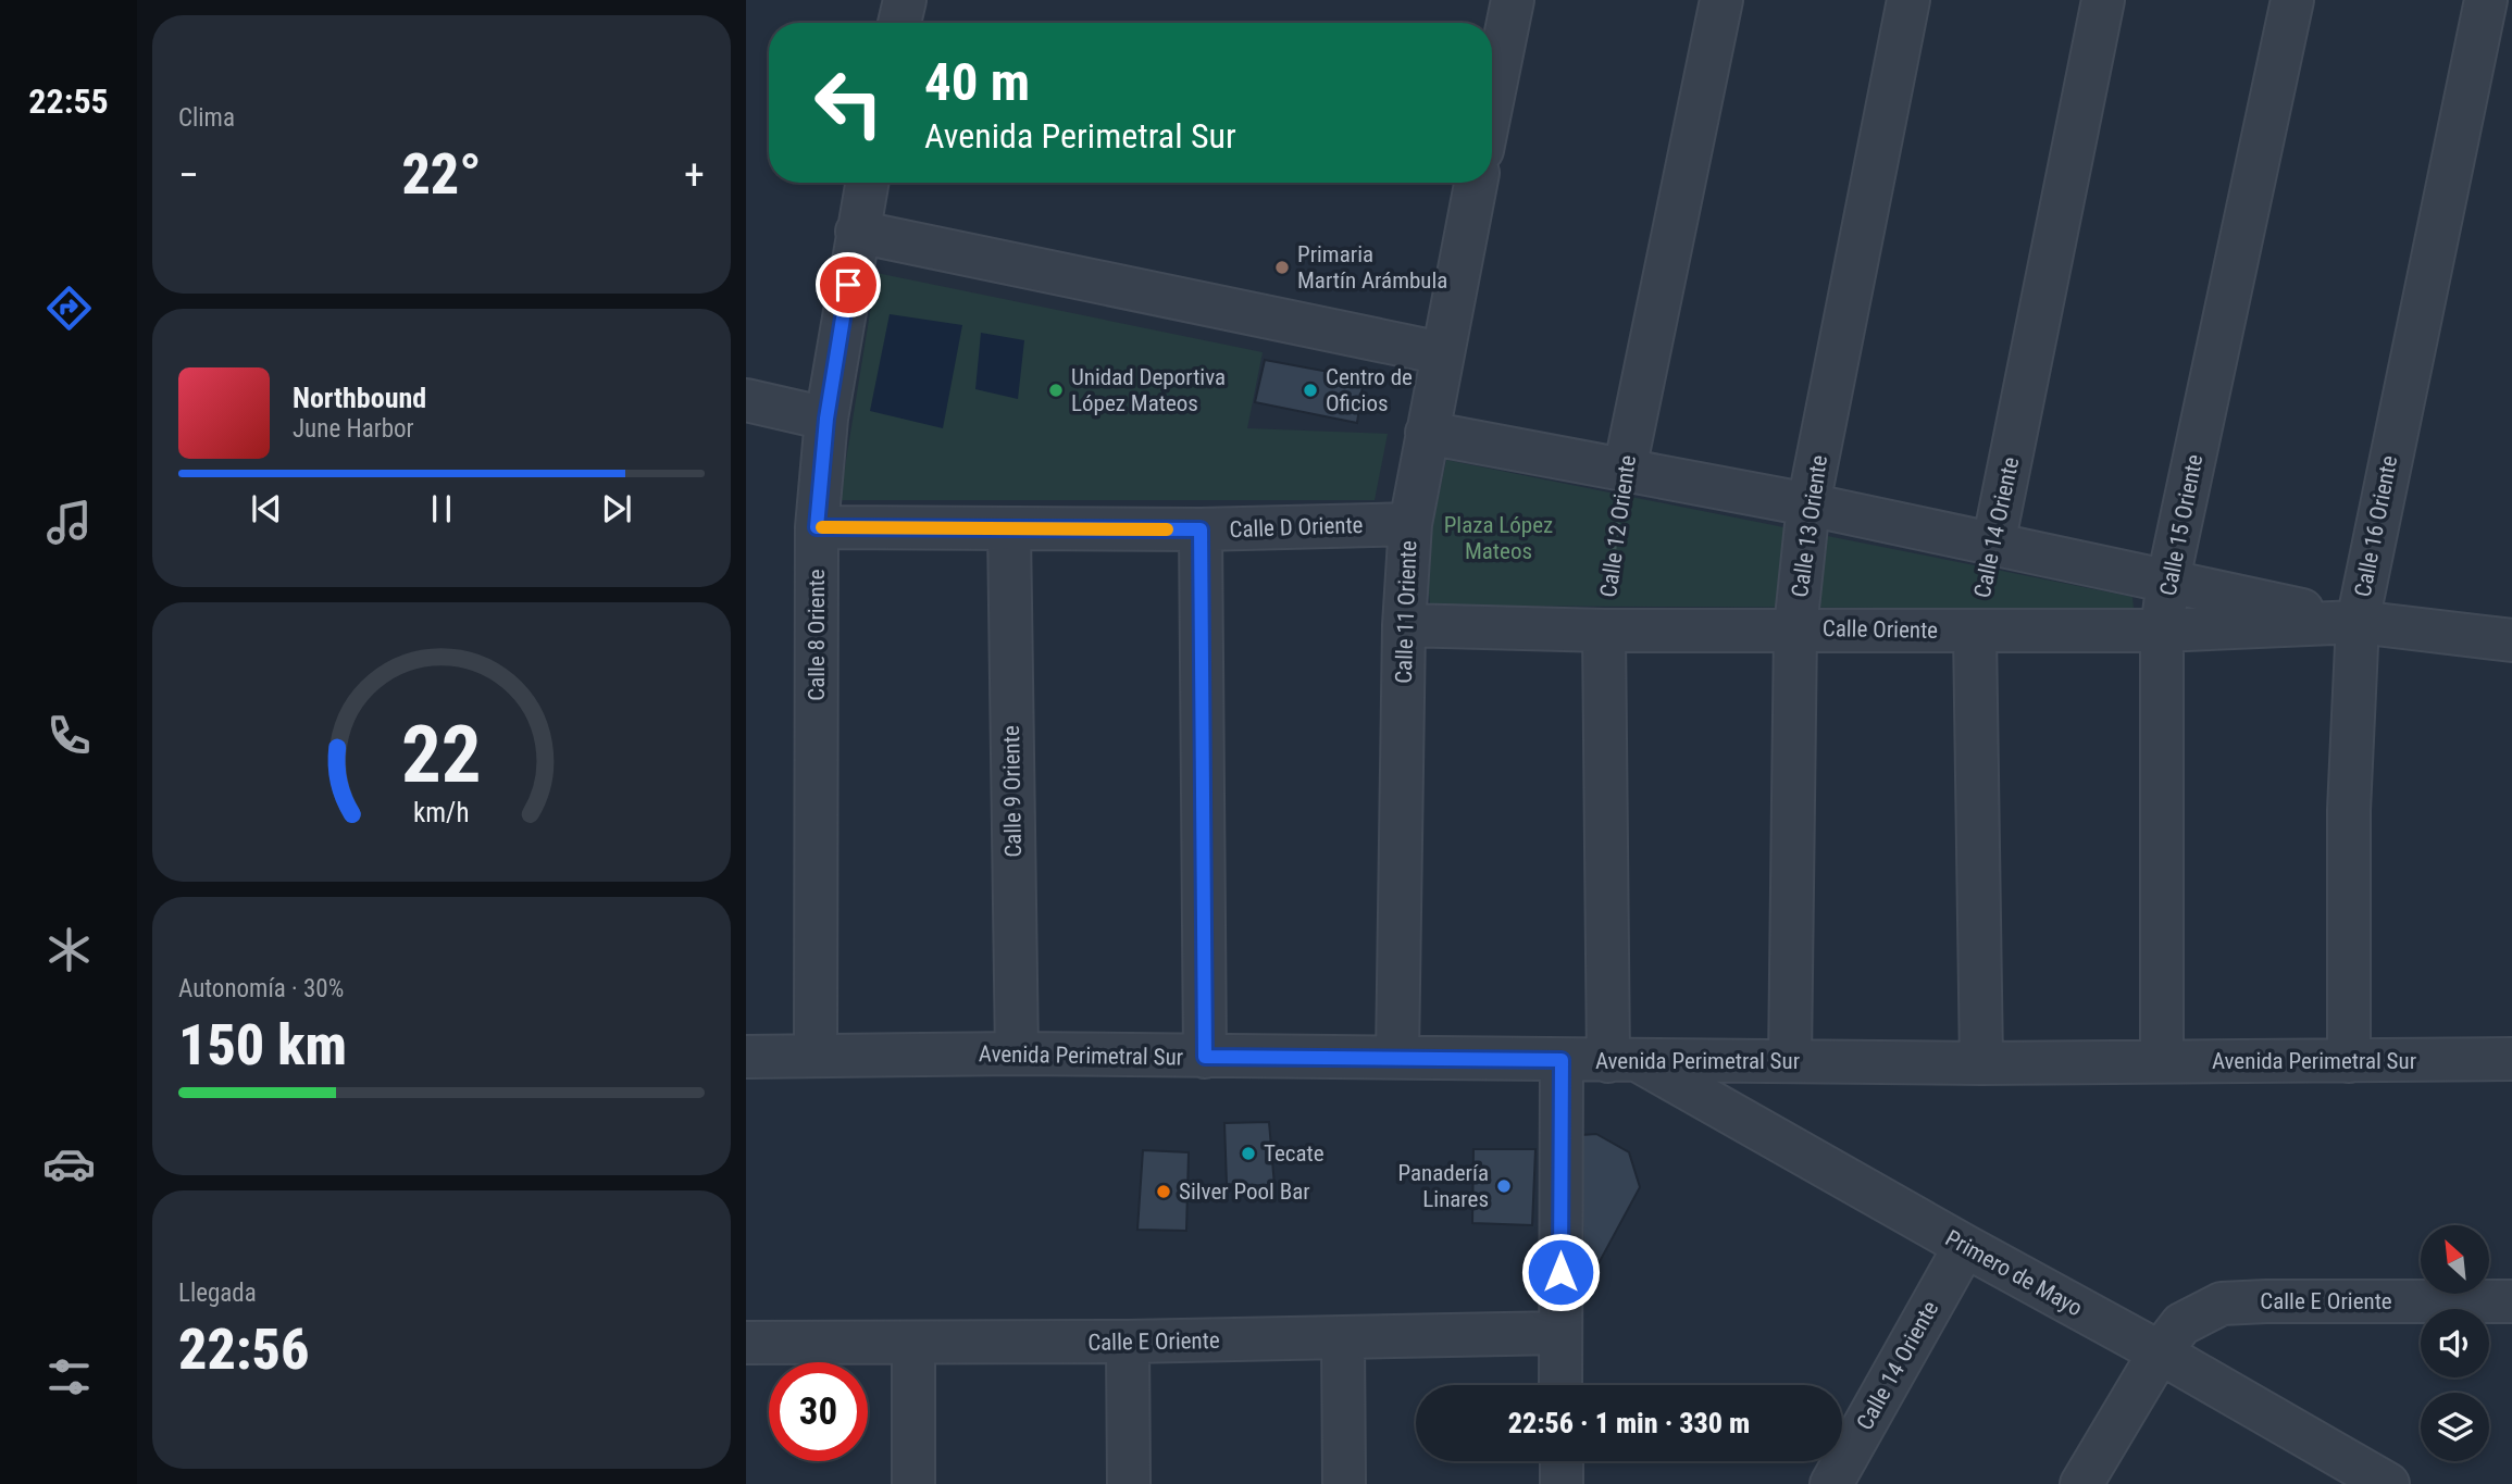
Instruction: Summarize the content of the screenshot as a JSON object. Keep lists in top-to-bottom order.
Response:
{
  "streets": {
    "street": [
      "Calle 15 Oriente",
      "Calle 12 Oriente",
      "Calle 13 Oriente",
      "Calle 16 Oriente",
      "Calle D Oriente",
      "Calle 14 Oriente",
      "Calle 11 Oriente",
      "Calle Oriente",
      "Calle 8 Oriente",
      "Calle 9 Oriente",
      "Avenida Perimetral Sur",
      "Primero de Mayo",
      "Calle E Oriente"
    ]
  },
  "crossings": [
    ["Calle 15 Oriente", "Calle Oriente"],
    ["Calle 15 Oriente", "Avenida Perimetral Sur"],
    ["Calle 12 Oriente", "Calle Oriente"],
    ["Calle 12 Oriente", "Avenida Perimetral Sur"],
    ["Calle 12 Oriente", "Primero de Mayo"],
    ["Calle 13 Oriente", "Calle Oriente"],
    ["Calle 13 Oriente", "Avenida Perimetral Sur"],
    ["Calle 16 Oriente", "Calle Oriente"],
    ["Calle 16 Oriente", "Avenida Perimetral Sur"],
    ["Calle D Oriente", "Calle 11 Oriente"],
    ["Calle D Oriente", "Calle 8 Oriente"],
    ["Calle D Oriente", "Calle 9 Oriente"],
    ["Calle 14 Oriente", "Calle Oriente"],
    ["Calle 14 Oriente", "Avenida Perimetral Sur"],
    ["Calle 14 Oriente", "Primero de Mayo"],
    ["Calle 11 Oriente", "Calle Oriente"],
    ["Calle 11 Oriente", "Avenida Perimetral Sur"],
    ["Calle 8 Oriente", "Avenida Perimetral Sur"],
    ["Calle 9 Oriente", "Avenida Perimetral Sur"],
    ["Avenida Perimetral Sur", "Primero de Mayo"],
    ["Primero de Mayo", "Calle E Oriente"]
  ],
  "parks": ["Plaza López Mateos"],
  "places": [
    "Primaria Martín Arámbula",
    "Unidad Deportiva López Mateos",
    "Centro de Oficios",
    "Tecate",
    "Panadería Linares",
    "Silver Pool Bar"
  ],
  "north": "top left",
  "page": {
    "tabs": "22:55",
    "tile": [
      "Clima",
      ["Autonomía · 30%", "150 km"],
      ["Llegada", "22:56"]
    ],
    "turn": ["40 m", "Avenida Perimetral Sur"],
    "heat": ["−", "22°", "+"],
    "song": ["Northbound", "June Harbor"],
    "limit": "30",
    "trip": "22:56 · 1 min · 330 m",
    "gauge": ["22", "km/h"]
  }
}
